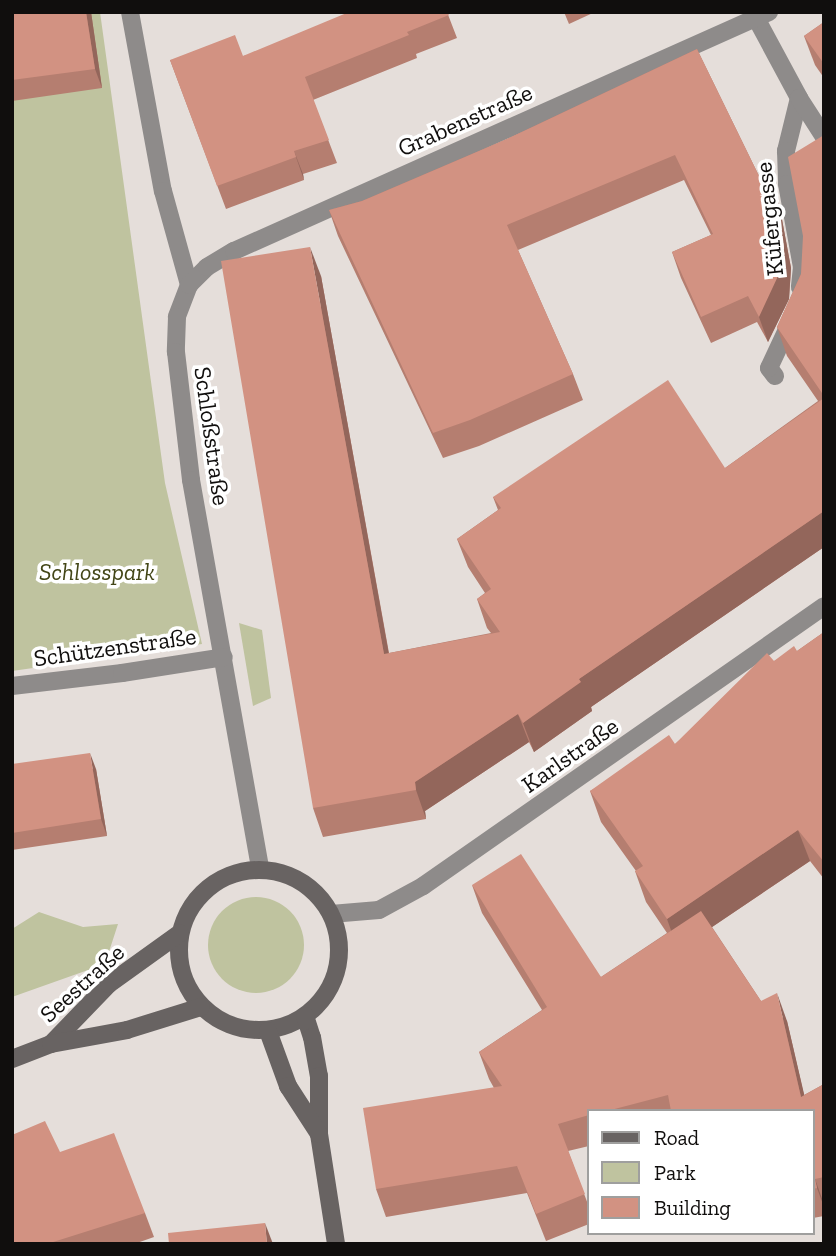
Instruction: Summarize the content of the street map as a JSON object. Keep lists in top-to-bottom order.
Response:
{
  "streets": {
    "main road": ["Seestraße"],
    "street": [
      "Grabenstraße",
      "Küfergasse",
      "Schloßstraße",
      "Schützenstraße",
      "Karlstraße"
    ]
  },
  "crossings": [
    ["Grabenstraße", "Schloßstraße"],
    ["Schloßstraße", "Schützenstraße"],
    ["Schloßstraße", "Karlstraße"],
    ["Schloßstraße", "Seestraße"],
    ["Karlstraße", "Seestraße"]
  ],
  "parks": ["Schlosspark"],
  "legend": ["Road", "Park", "Building"]
}
